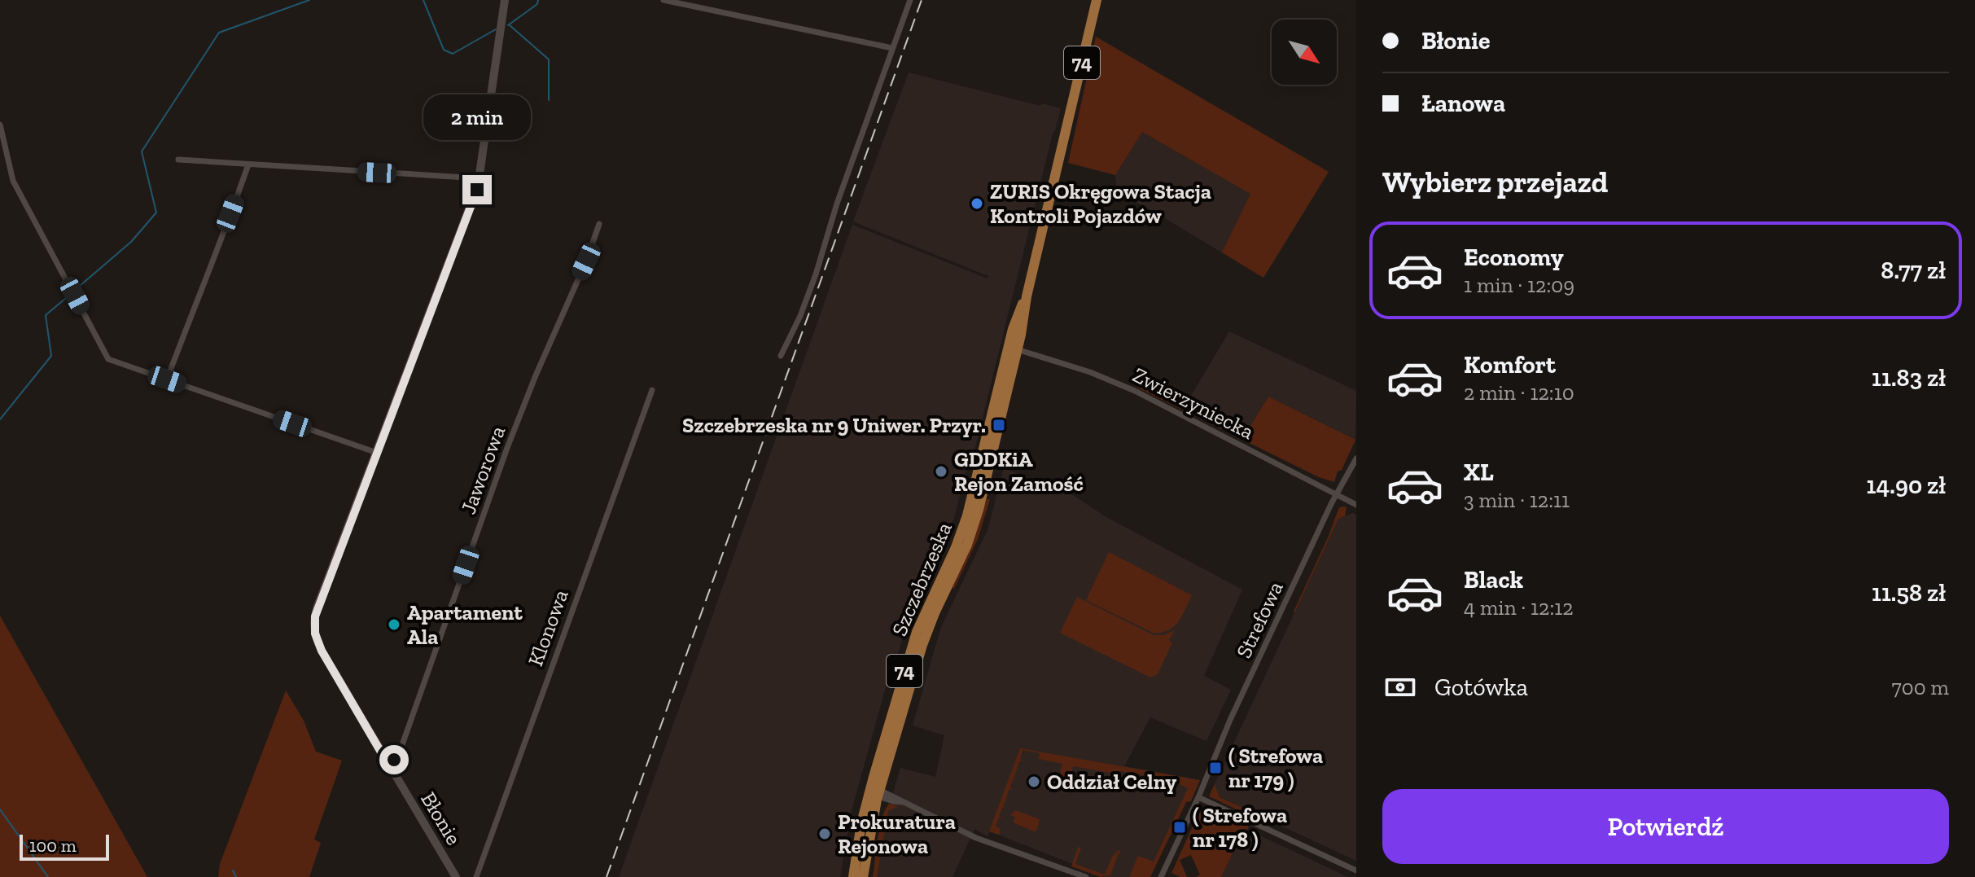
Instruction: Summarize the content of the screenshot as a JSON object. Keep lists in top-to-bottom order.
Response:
{
  "streets": {
    "main road": ["74", "Szczebrzeska"],
    "street": [
      "Zwierzyniecka",
      "Jaworowa",
      "Strefowa",
      "Klonowa",
      "Błonie"
    ]
  },
  "crossings": [
    ["Zwierzyniecka", "Szczebrzeska"],
    ["Zwierzyniecka", "Strefowa"],
    ["Jaworowa", "Błonie"]
  ],
  "places": {
    "other": [
      "ZURIS Okręgowa Stacja Kontroli Pojazdów",
      "GDDKiA Rejon Zamość",
      "Apartament Ala",
      "Oddział Celny",
      "Prokuratura Rejonowa"
    ],
    "transit": ["Szczebrzeska nr 9 Uniwer. Przyr.", "( Strefowa nr 179 )", "( Strefowa nr 178 )"]
  },
  "scale_bar": "100 m",
  "north": "bottom right",
  "page": {
    "banner": ["Błonie", "Łanowa"],
    "bubble": "2 min",
    "heading": "Wybierz przejazd",
    "list": [
      {
        "name": "Economy",
        "note": "1 min · 12:09",
        "value": "8.77 zł"
      },
      {
        "name": "Komfort",
        "note": "2 min · 12:10",
        "value": "11.83 zł"
      },
      {
        "name": "XL",
        "note": "3 min · 12:11",
        "value": "14.90 zł"
      },
      {
        "name": "Black",
        "note": "4 min · 12:12",
        "value": "11.58 zł"
      }
    ],
    "pay": ["Gotówka", "700 m"],
    "buttons": "Potwierdź",
    "scale": "100 m"
  }
}
